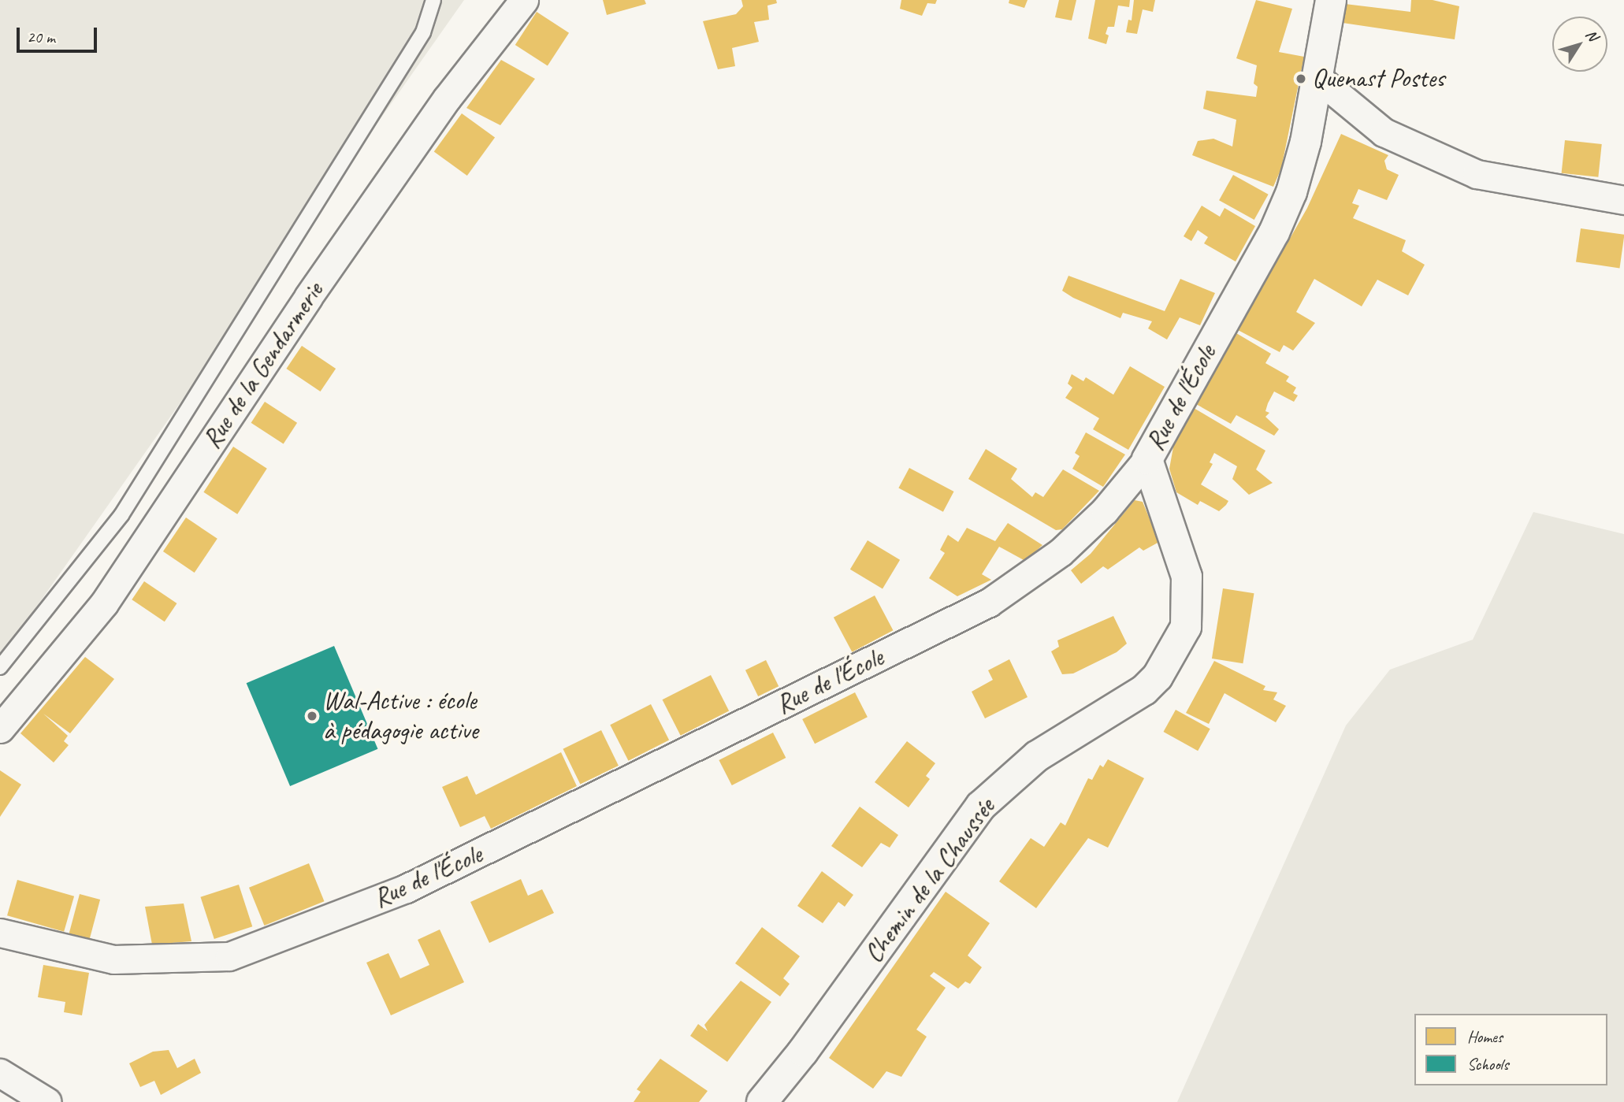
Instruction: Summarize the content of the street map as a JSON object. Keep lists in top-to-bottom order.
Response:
{
  "streets": {
    "street": ["Rue de la Gendarmerie", "Rue de l'École", "Chemin de la Chaussée"]
  },
  "crossings": [
    ["Rue de l'École", "Chemin de la Chaussée"]
  ],
  "places": ["Quenast Postes", "Wal-Active : école à pédagogie active"],
  "legend": ["Homes", "Schools"],
  "scale_bar": "20 m",
  "north": "top right"
}
